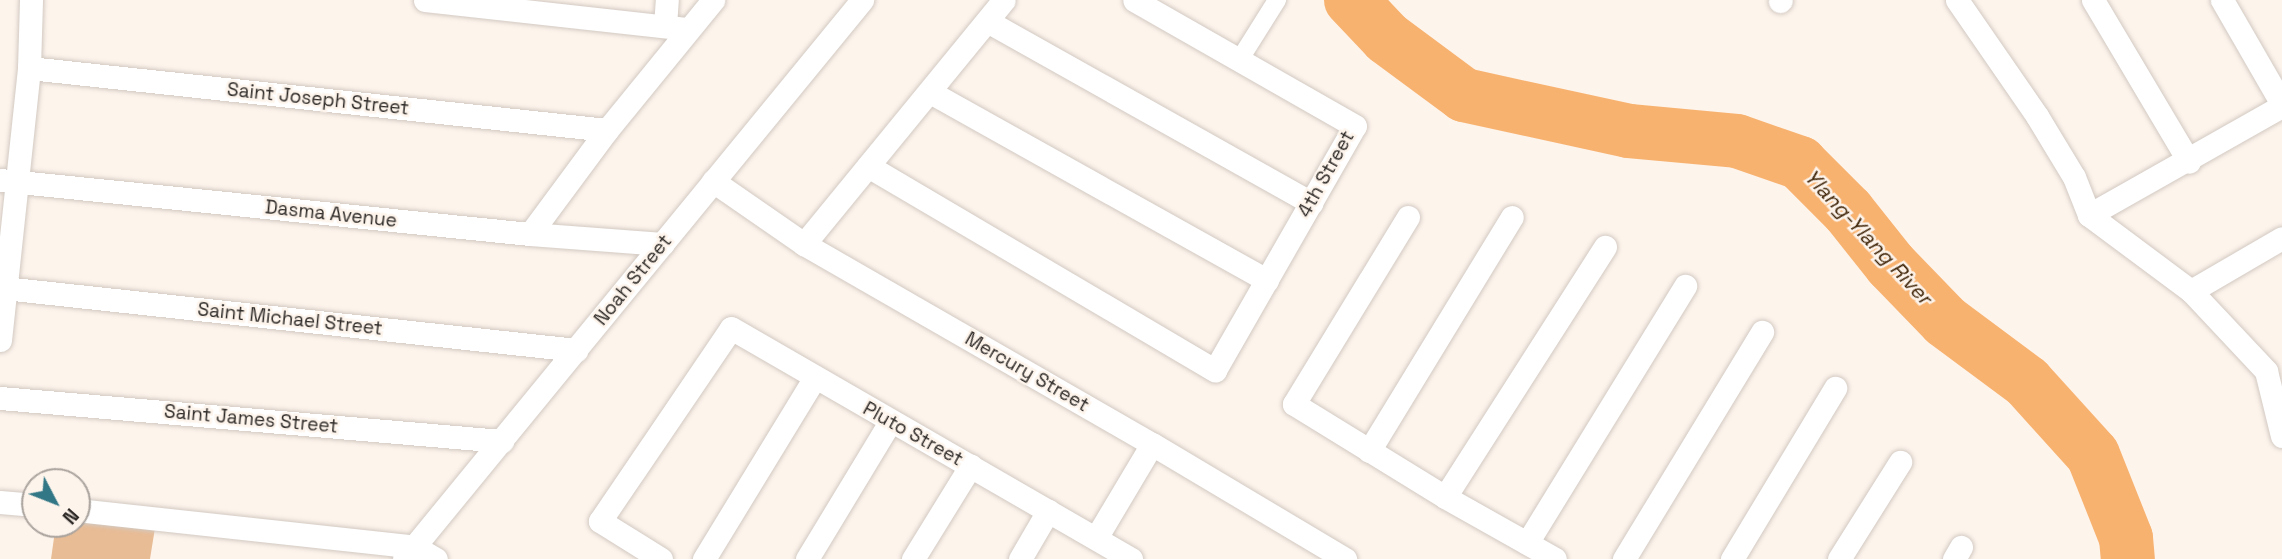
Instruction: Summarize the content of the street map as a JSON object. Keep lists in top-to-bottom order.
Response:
{
  "streets": {
    "street": [
      "Saint Joseph Street",
      "4th Street",
      "Dasma Avenue",
      "Noah Street",
      "Saint Michael Street",
      "Mercury Street",
      "Saint James Street",
      "Pluto Street"
    ]
  },
  "crossings": [
    ["Dasma Avenue", "Noah Street"],
    ["Noah Street", "Saint Michael Street"],
    ["Noah Street", "Mercury Street"],
    ["Noah Street", "Saint James Street"]
  ],
  "water": ["Ylang-Ylang River"],
  "north": "bottom right"
}
